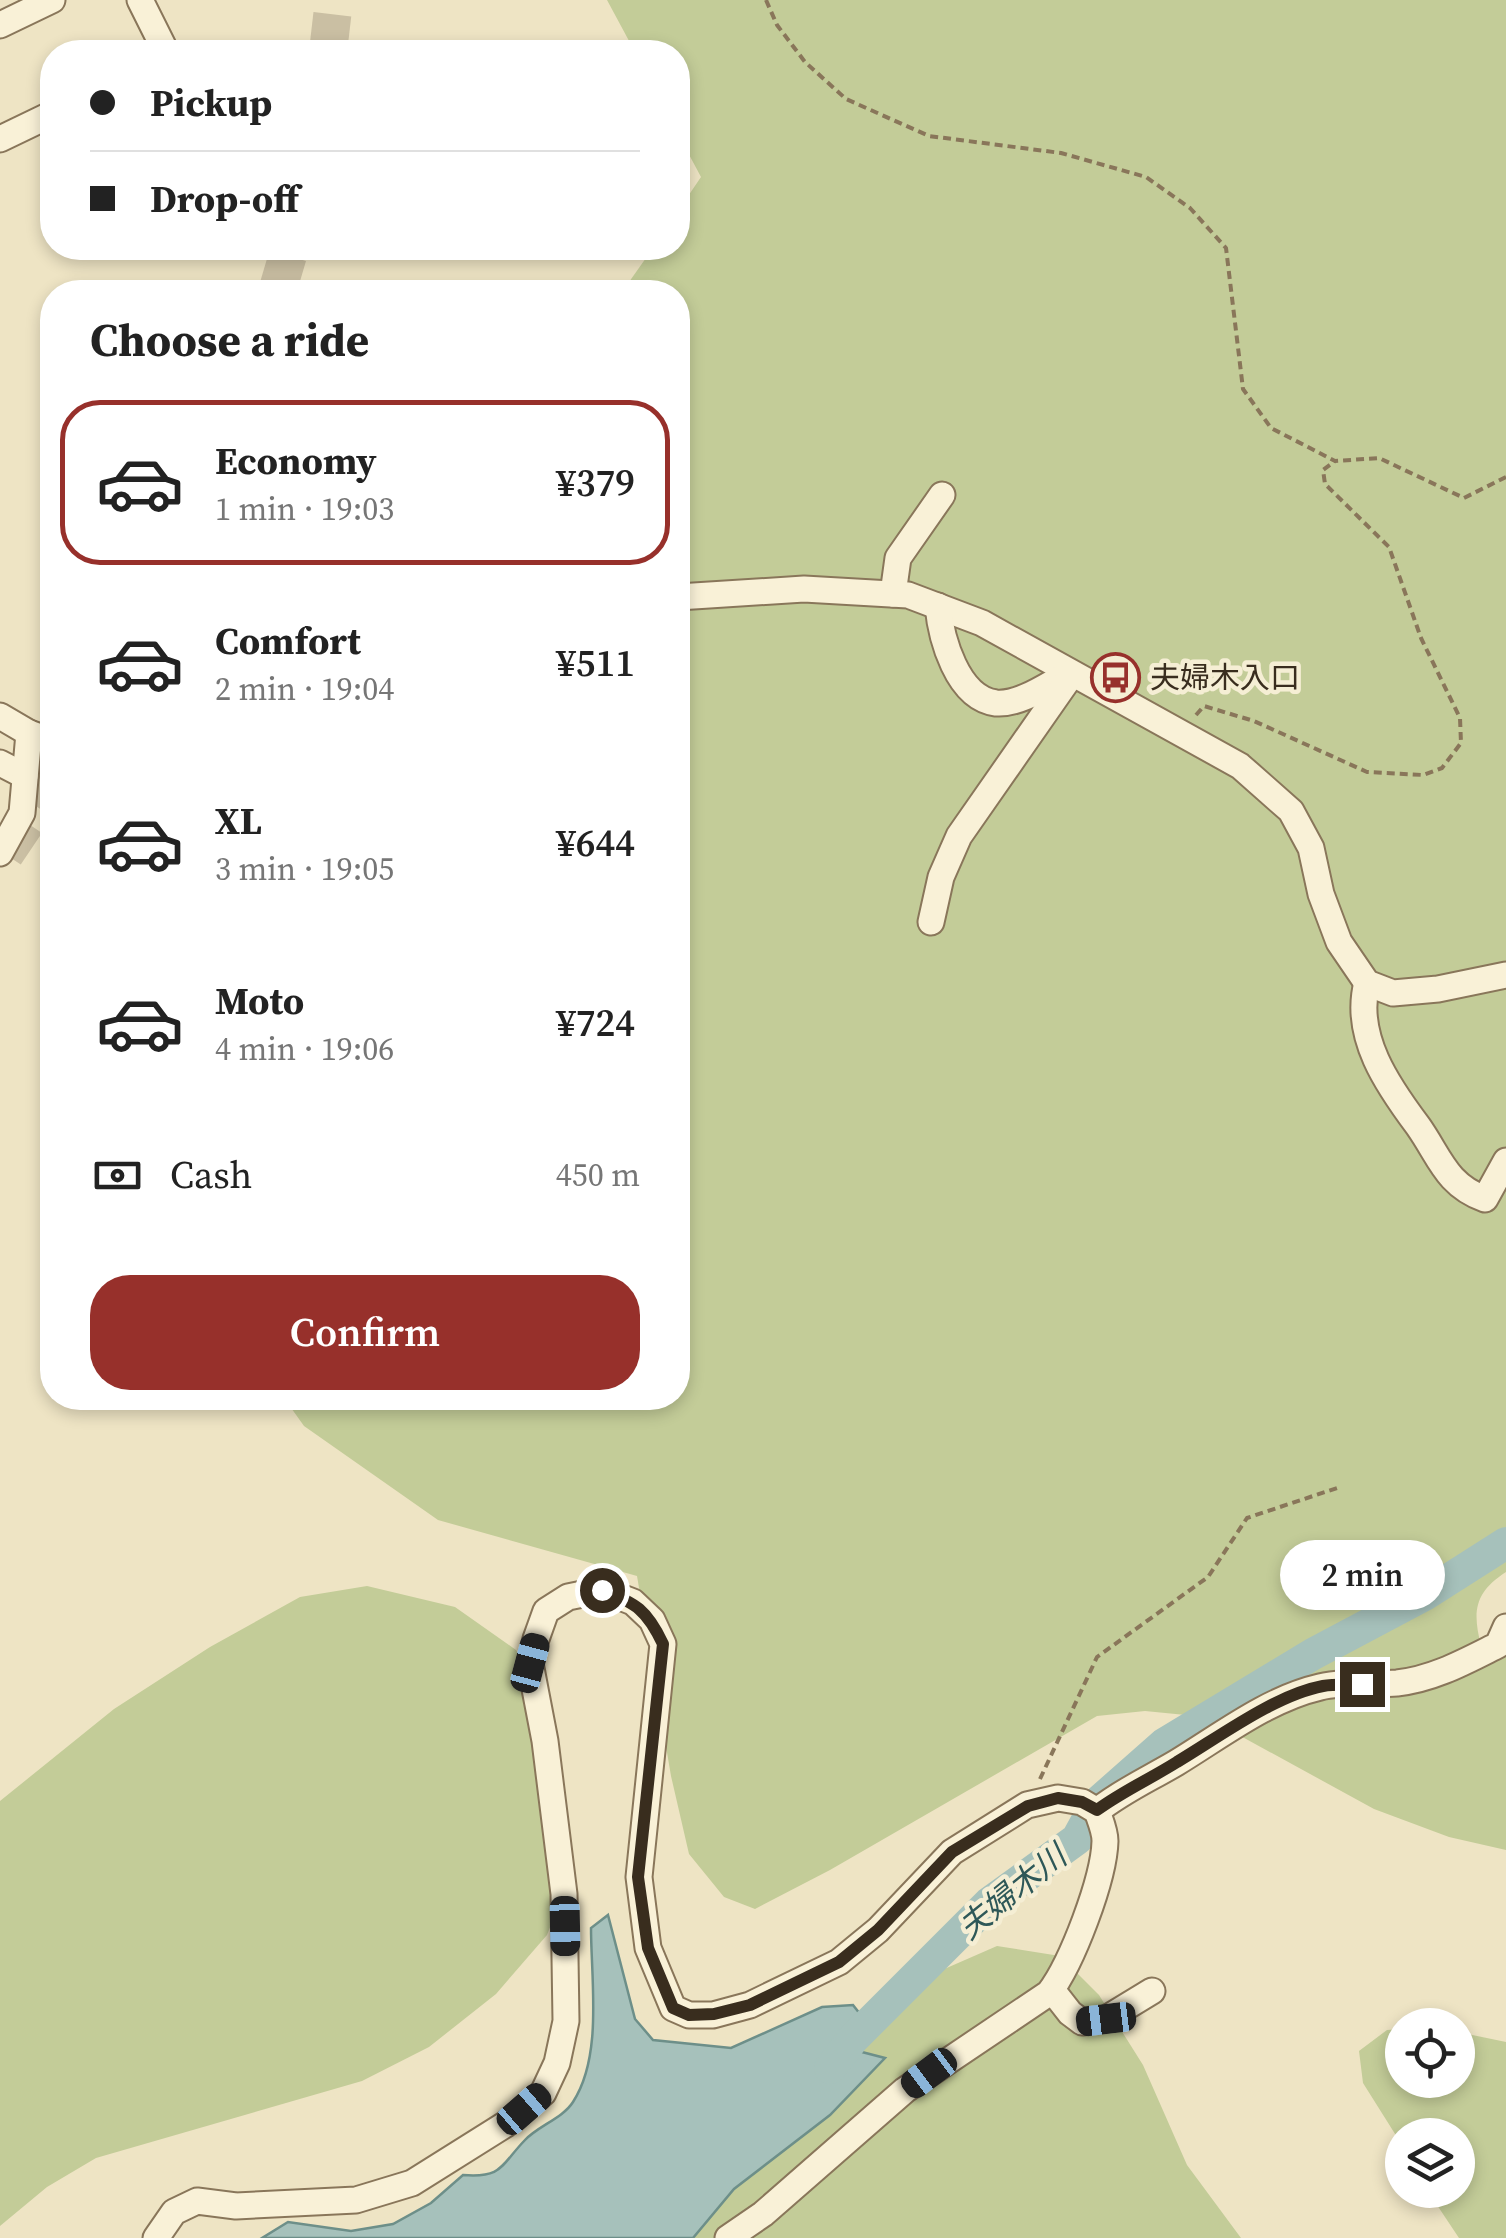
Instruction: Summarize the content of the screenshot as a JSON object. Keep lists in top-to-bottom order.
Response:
{
  "water": ["夫婦木川"],
  "places": {
    "bus stop": ["夫婦木入口"]
  },
  "page": {
    "banner": ["Pickup", "Drop-off"],
    "heading": "Choose a ride",
    "list": [
      {
        "name": "Economy",
        "note": "1 min · 19:03",
        "value": "¥379"
      },
      {
        "name": "Comfort",
        "note": "2 min · 19:04",
        "value": "¥511"
      },
      {
        "name": "XL",
        "note": "3 min · 19:05",
        "value": "¥644"
      },
      {
        "name": "Moto",
        "note": "4 min · 19:06",
        "value": "¥724"
      }
    ],
    "pay": ["Cash", "450 m"],
    "buttons": "Confirm",
    "bubble": "2 min"
  }
}
